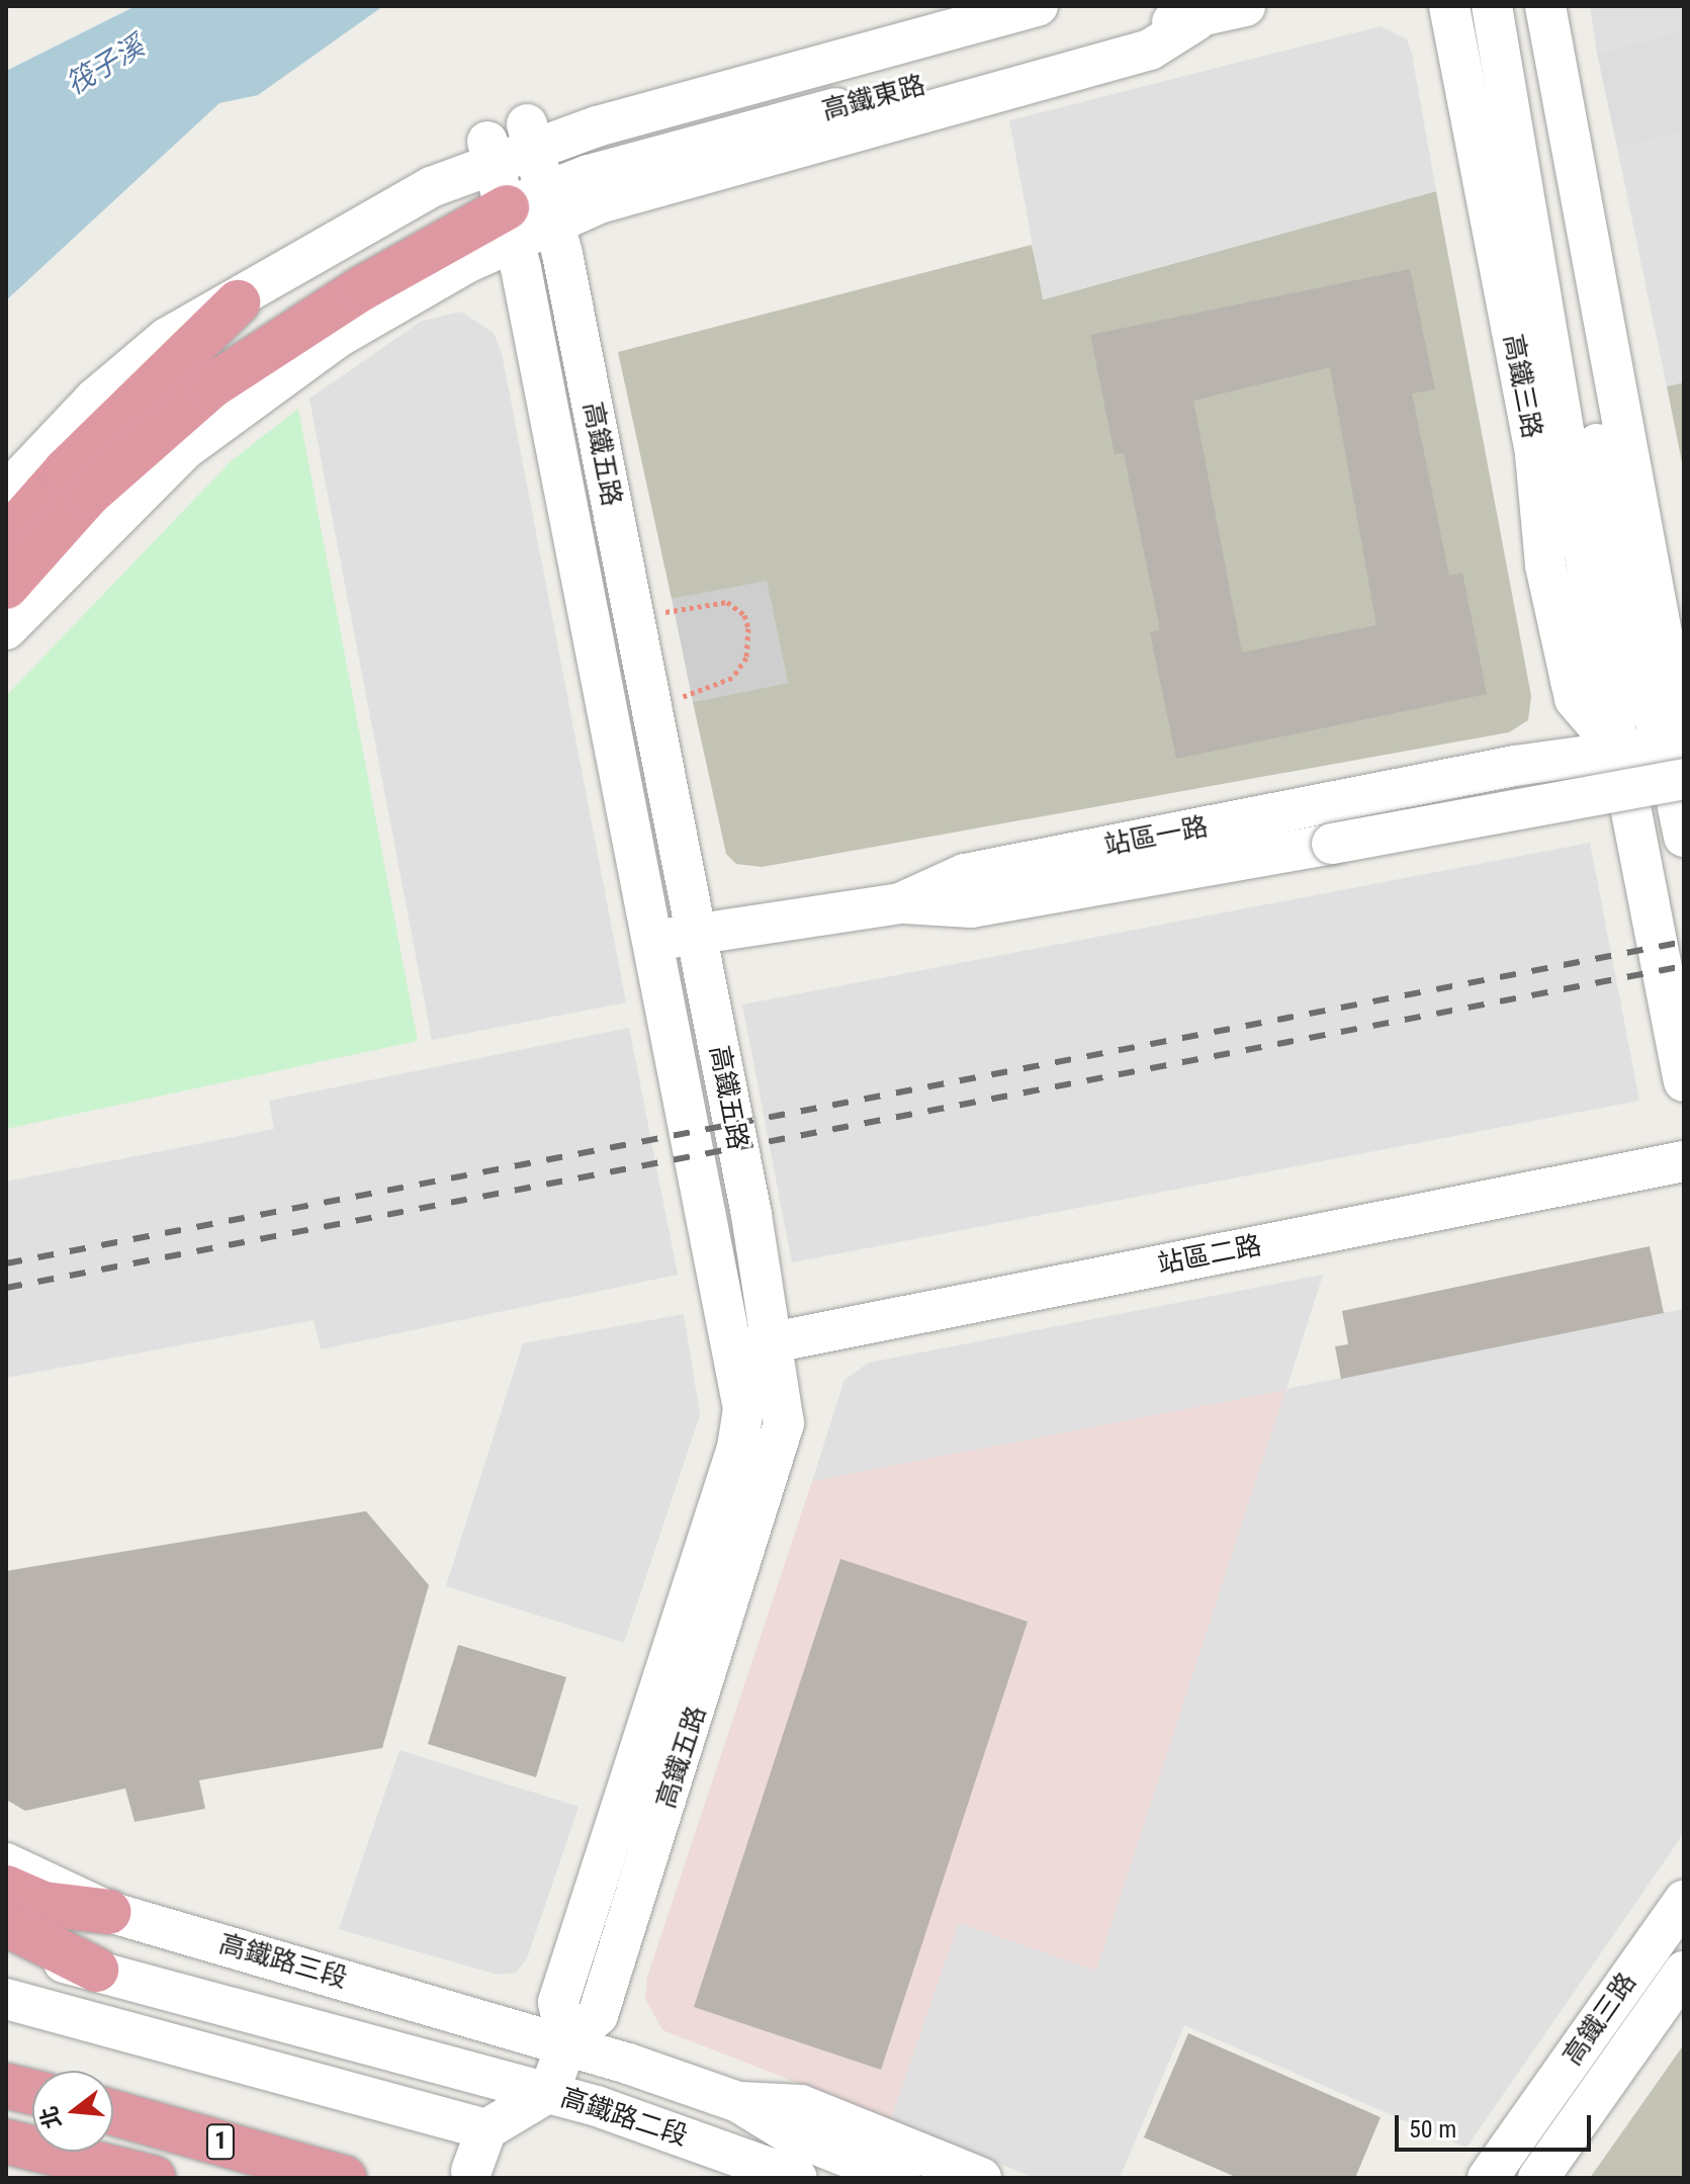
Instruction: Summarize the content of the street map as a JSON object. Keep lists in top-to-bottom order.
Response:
{
  "streets": {
    "highway": ["1"],
    "street": [
      "高鐵東路",
      "高鐵三路",
      "高鐵五路",
      "站區一路",
      "站區二路",
      "高鐵路三段",
      "高鐵路二段"
    ]
  },
  "crossings": [
    ["高鐵東路", "高鐵五路"],
    ["高鐵三路", "站區一路"],
    ["高鐵五路", "站區一路"],
    ["高鐵五路", "站區二路"],
    ["高鐵五路", "高鐵路三段"],
    ["高鐵五路", "高鐵路二段"],
    ["高鐵路三段", "高鐵路二段"]
  ],
  "water": ["筏子溪"],
  "scale_bar": "50 m",
  "north": "left"
}
